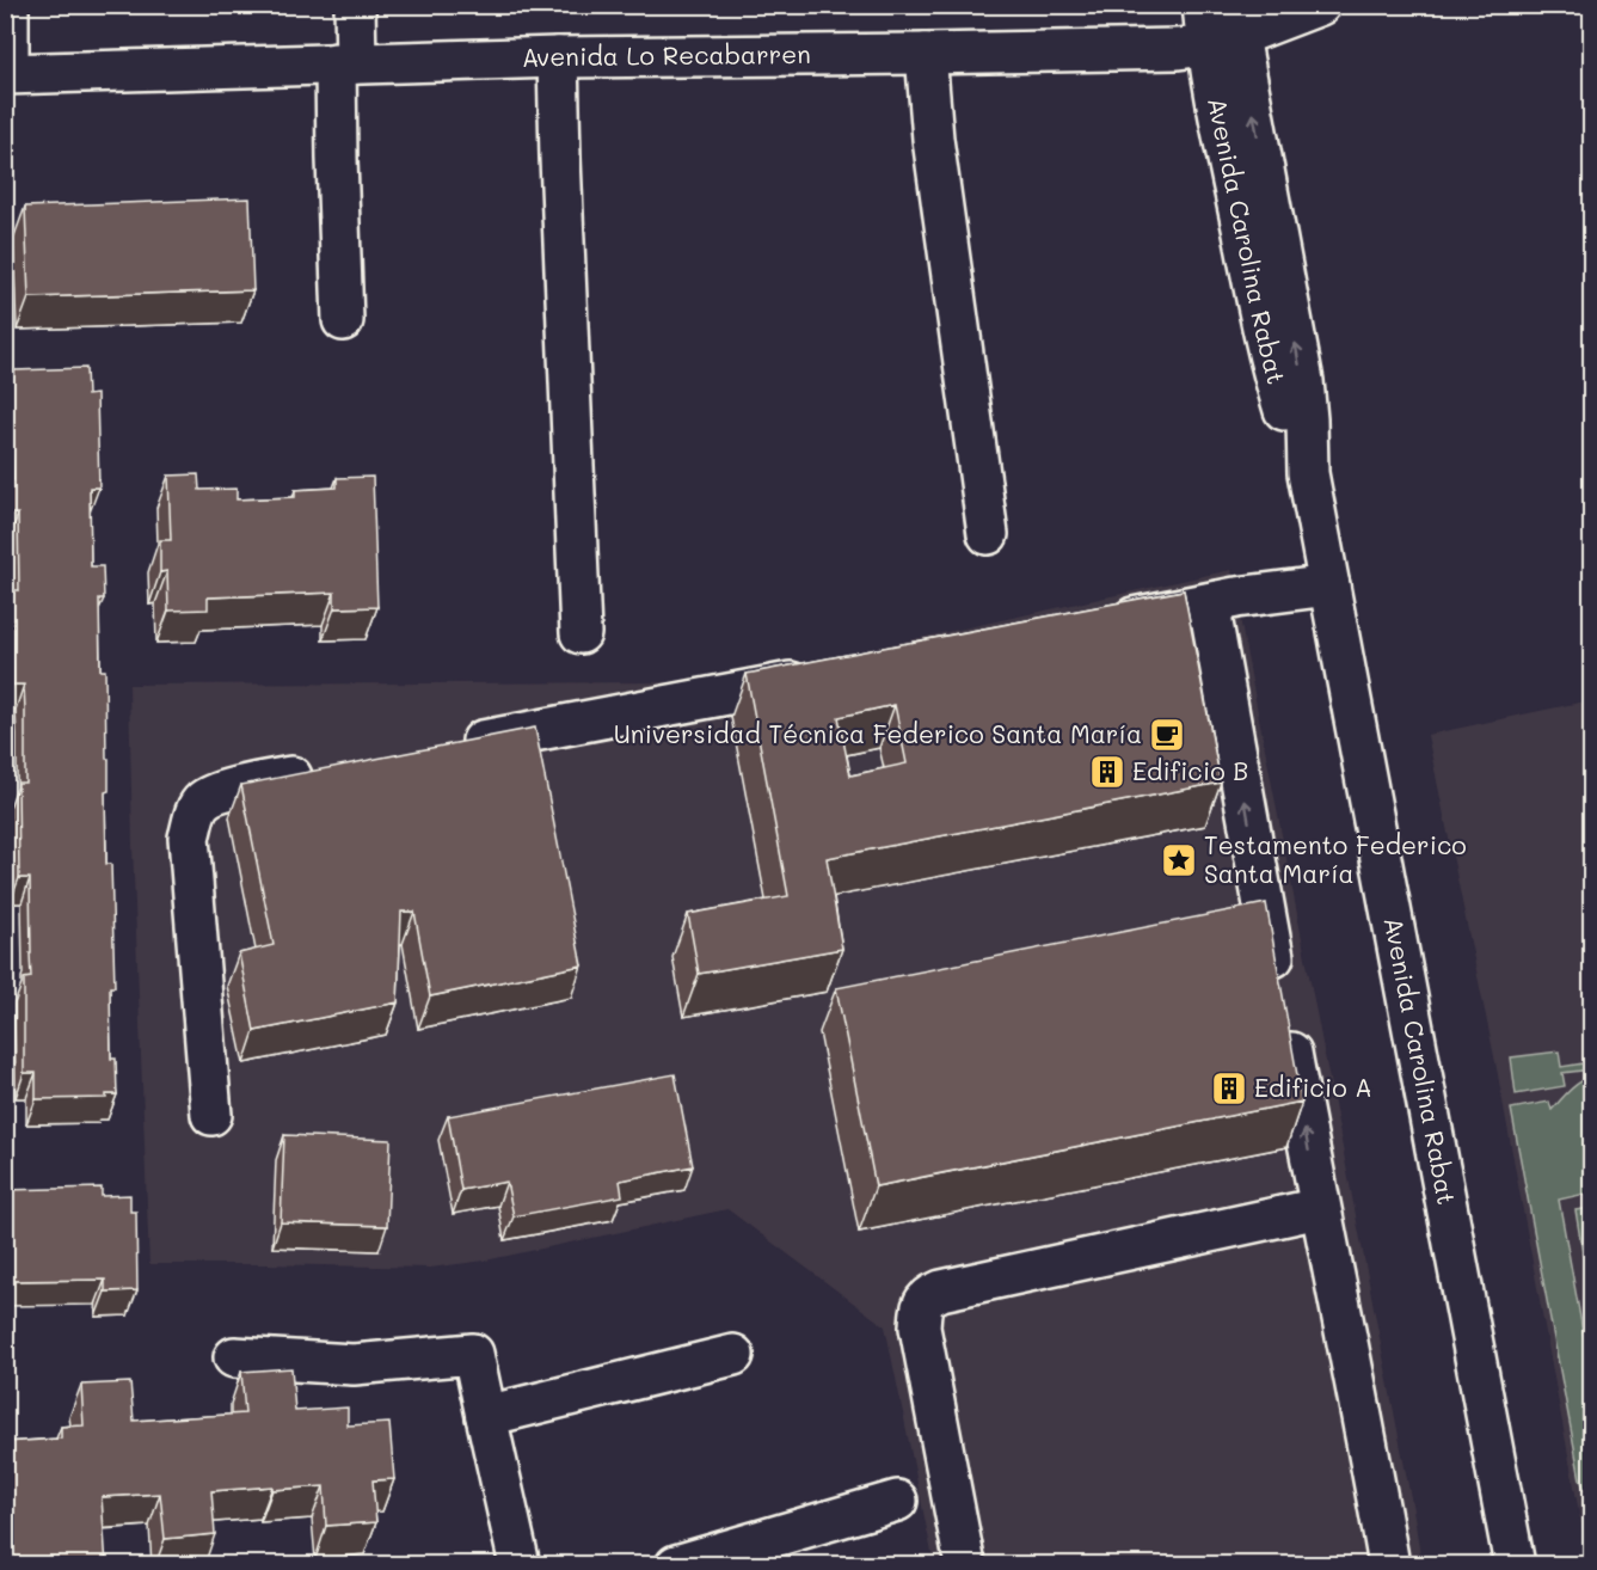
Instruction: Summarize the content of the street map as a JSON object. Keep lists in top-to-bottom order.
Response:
{
  "streets": {
    "street": ["Avenida Lo Recabarren", "Avenida Carolina Rabat"]
  },
  "crossings": [
    ["Avenida Lo Recabarren", "Avenida Carolina Rabat"]
  ],
  "places": {
    "cafe": ["Universidad Técnica Federico Santa María"],
    "building": ["Edificio B", "Edificio A"],
    "place": ["Testamento Federico Santa María"]
  }
}
